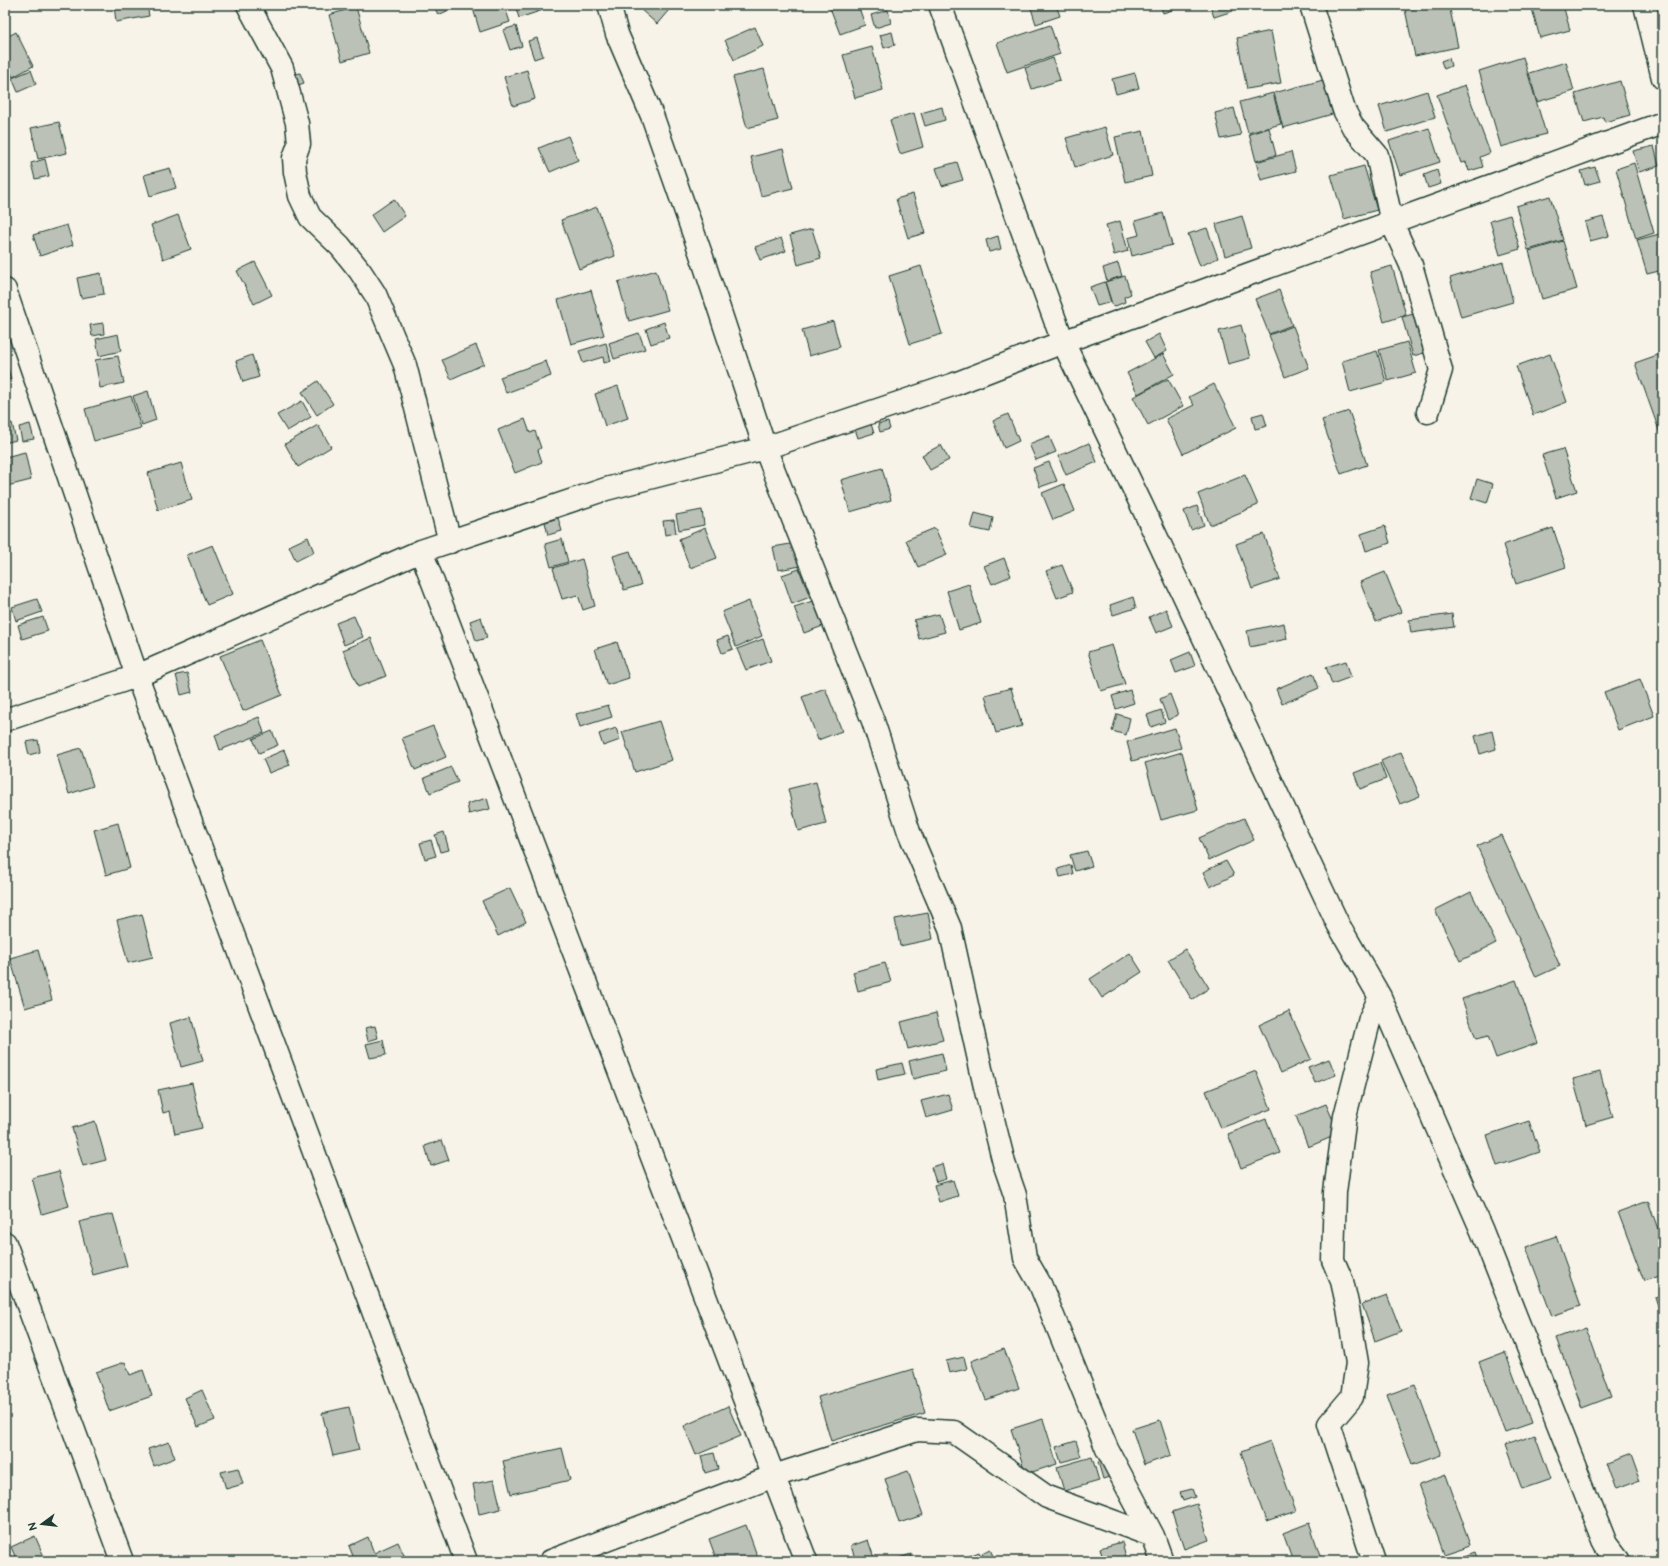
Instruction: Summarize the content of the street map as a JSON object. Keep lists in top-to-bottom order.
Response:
{
  "north": "left"
}
